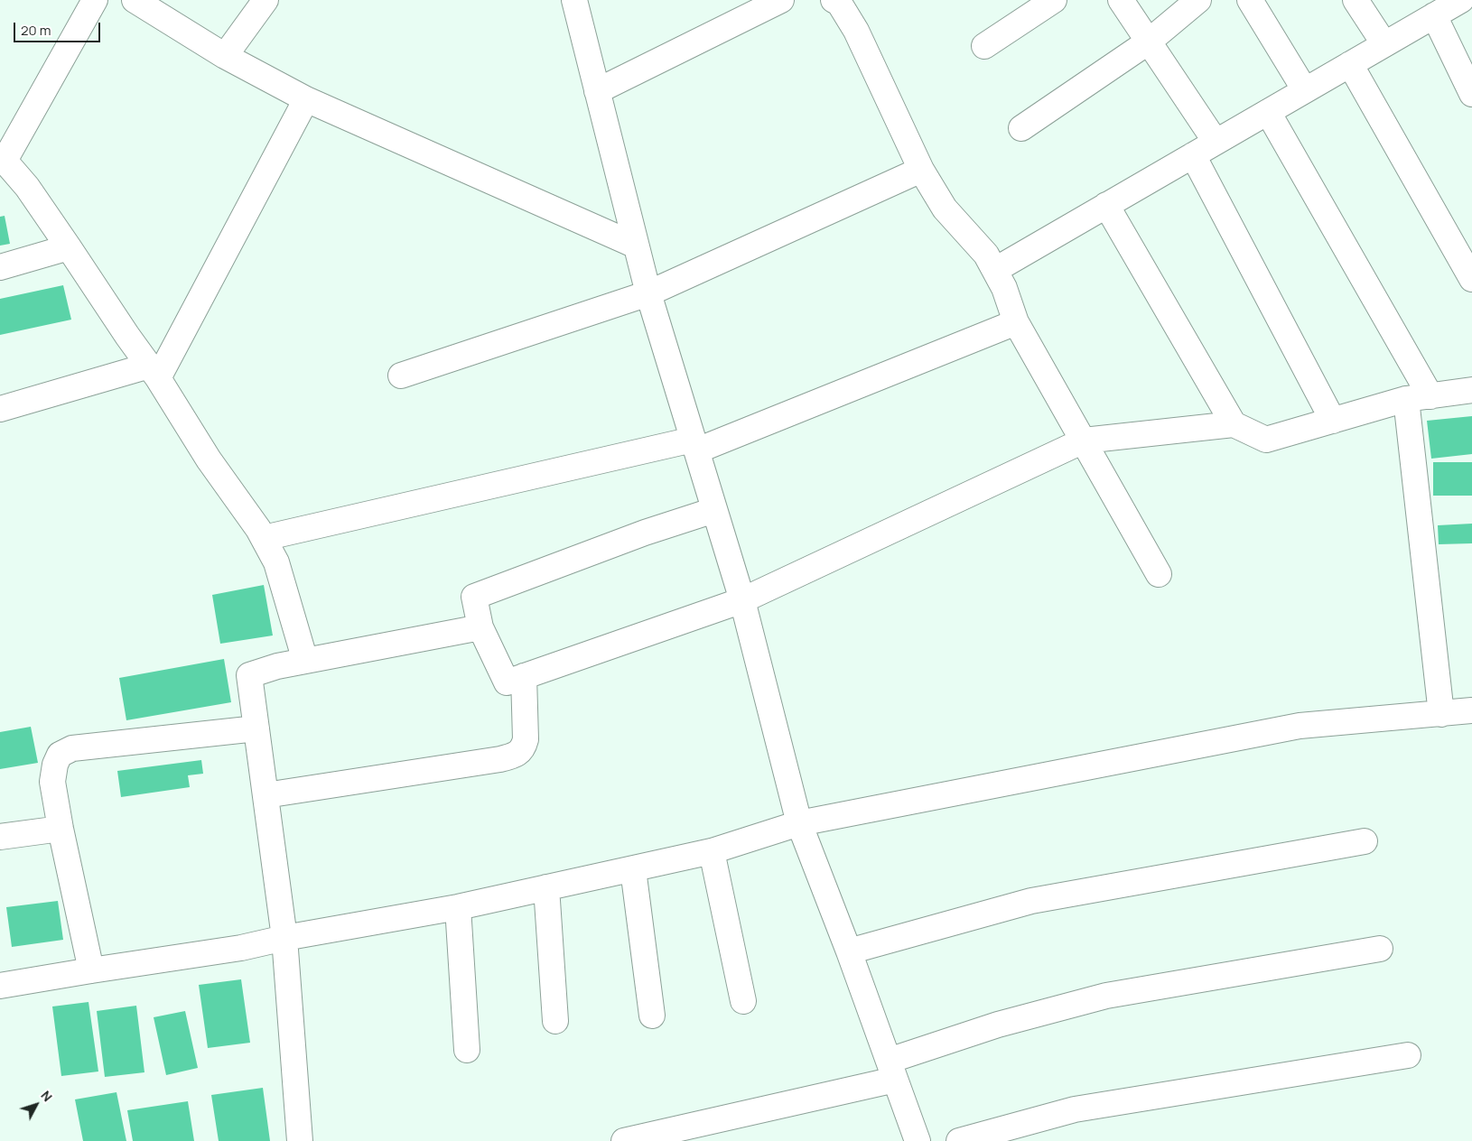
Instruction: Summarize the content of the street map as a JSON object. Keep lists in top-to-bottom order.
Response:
{
  "scale_bar": "20 m",
  "north": "top right"
}
